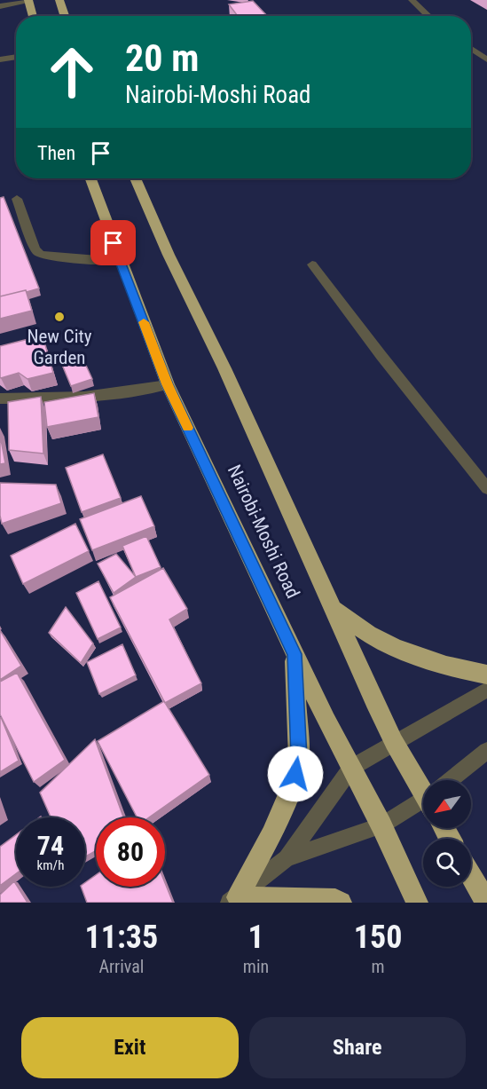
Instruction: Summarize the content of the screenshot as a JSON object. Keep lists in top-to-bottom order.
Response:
{
  "streets": {
    "highway": ["Nairobi-Moshi Road"]
  },
  "places": ["New City Garden"],
  "north": "bottom left",
  "page": {
    "turn": ["20 m", "Nairobi-Moshi Road"],
    "then": "Then",
    "speed": "74 km/h",
    "limit": "80",
    "eta": [
      "11:35",
      "Arrival",
      "1",
      "min",
      "150",
      "m"
    ],
    "buttons": ["Exit", "Share"]
  }
}
